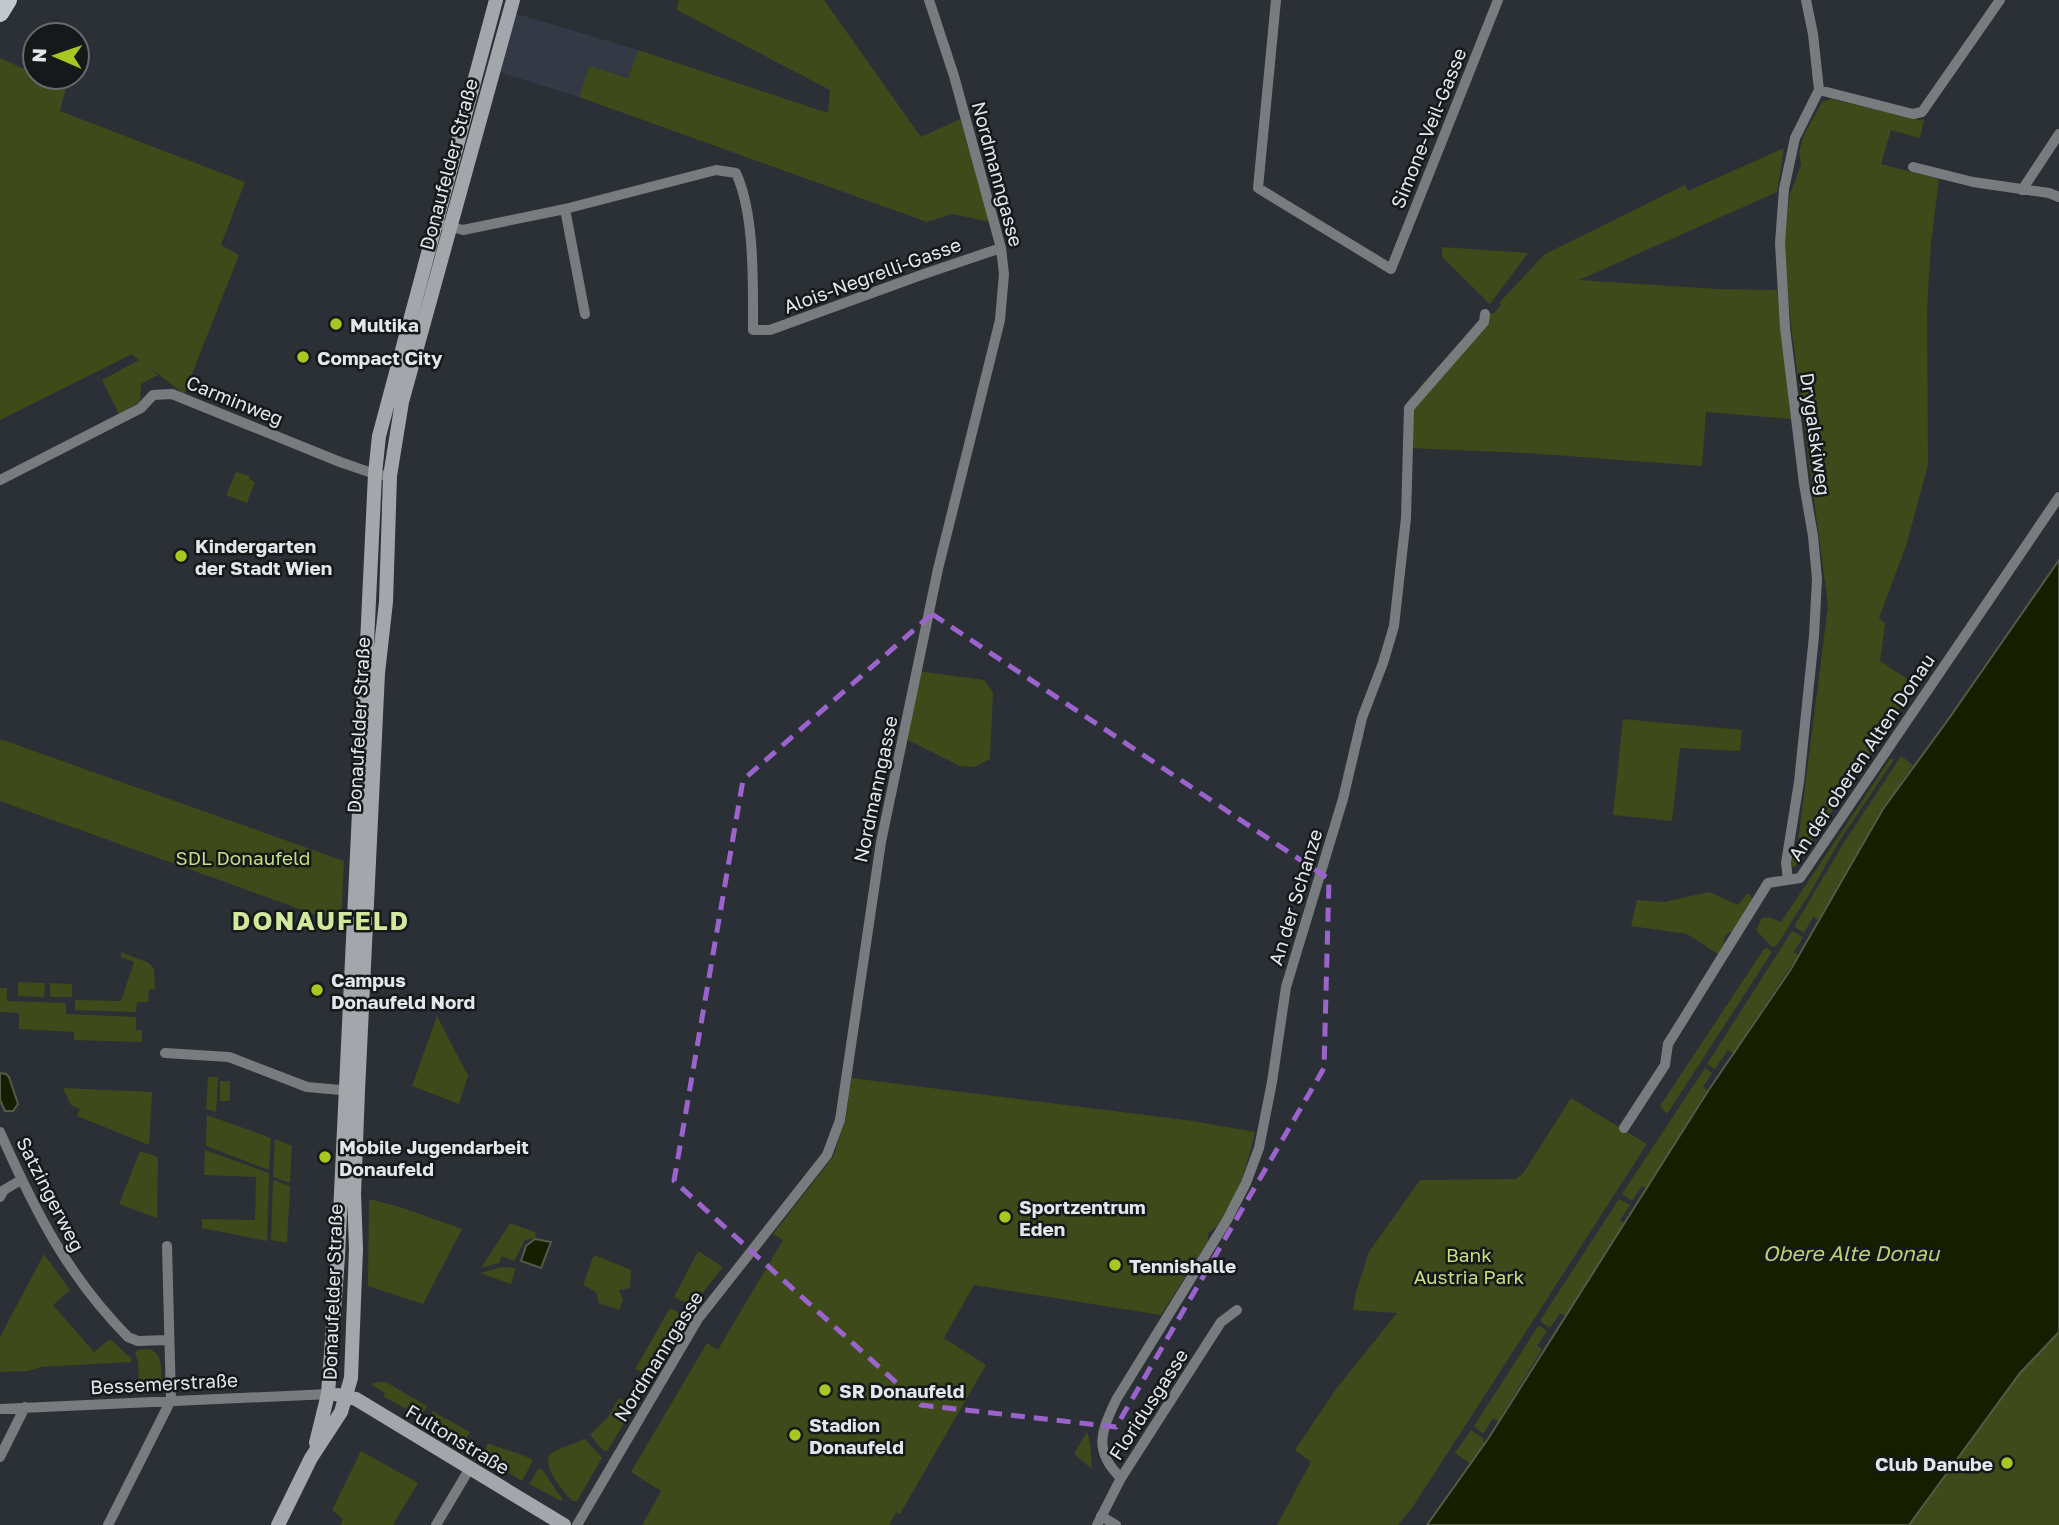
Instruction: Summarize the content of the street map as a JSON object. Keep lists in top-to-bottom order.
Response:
{
  "streets": {
    "main road": ["Donaufelder Straße", "Fultonstraße"],
    "street": [
      "Simone-Veil-Gasse",
      "Nordmanngasse",
      "Alois-Negrelli-Gasse",
      "Carminweg",
      "Drygalskiweg",
      "An der oberen Alten Donau",
      "An der Schanze",
      "Satzingerweg",
      "Bessemerstraße",
      "Floridusgasse"
    ]
  },
  "crossings": [
    ["Donaufelder Straße", "Carminweg"],
    ["Donaufelder Straße", "Bessemerstraße"],
    ["Donaufelder Straße", "Fultonstraße"],
    ["Nordmanngasse", "Alois-Negrelli-Gasse"],
    ["Drygalskiweg", "An der oberen Alten Donau"],
    ["An der Schanze", "Floridusgasse"],
    ["Bessemerstraße", "Fultonstraße"]
  ],
  "districts": ["DONAUFELD"],
  "water": ["Obere Alte Donau"],
  "parks": ["SDL Donaufeld", "Bank Austria Park"],
  "places": [
    "Multika",
    "Compact City",
    "Kindergarten der Stadt Wien",
    "Campus Donaufeld Nord",
    "Mobile Jugendarbeit Donaufeld",
    "Sportzentrum Eden",
    "Tennishalle",
    "SR Donaufeld",
    "Stadion Donaufeld",
    "Club Danube"
  ],
  "north": "left"
}
